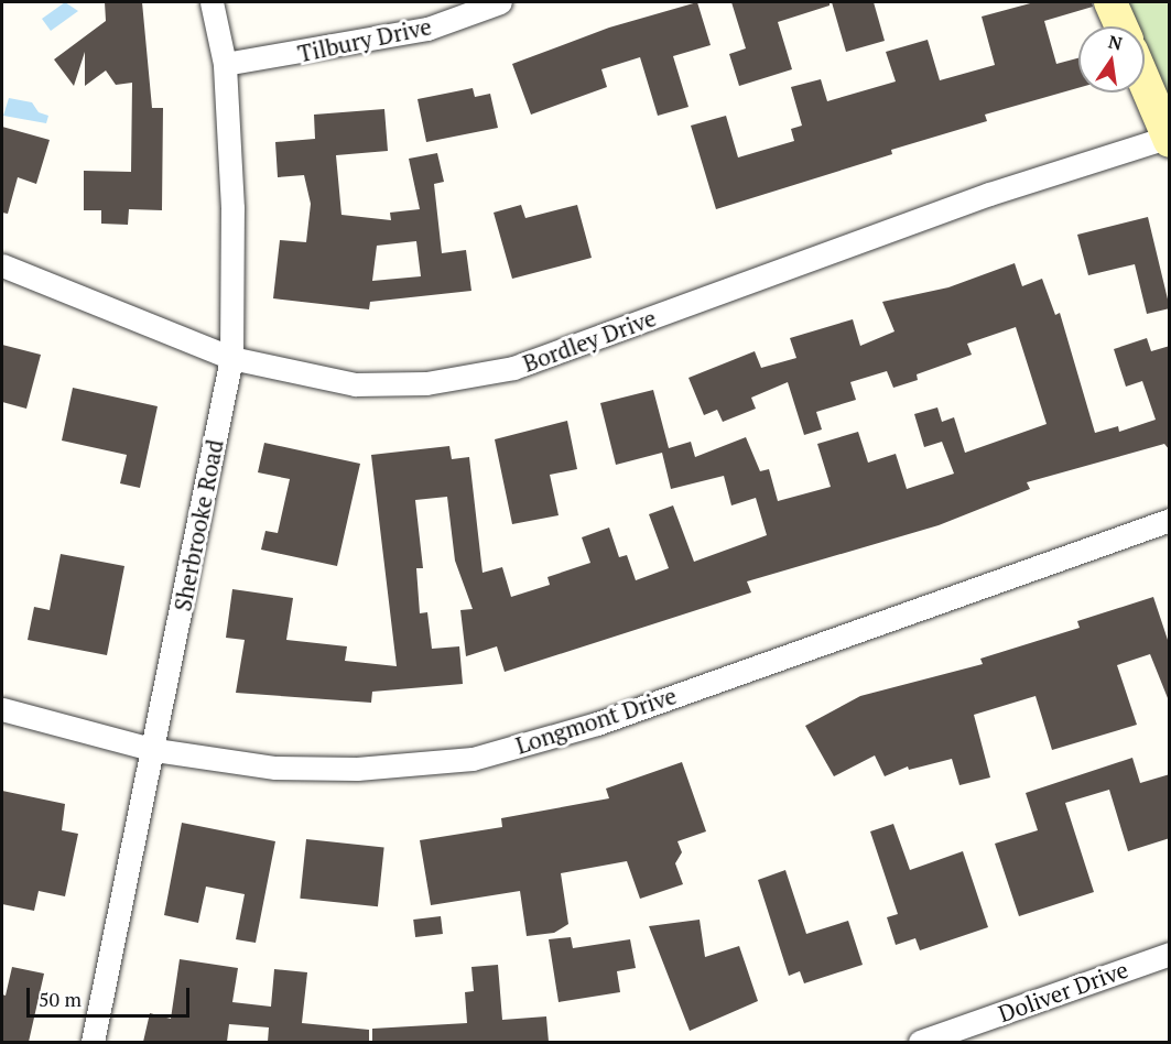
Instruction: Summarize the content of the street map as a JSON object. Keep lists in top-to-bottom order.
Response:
{
  "streets": {
    "street": [
      "Tilbury Drive",
      "Bordley Drive",
      "Sherbrooke Road",
      "Longmont Drive",
      "Doliver Drive"
    ]
  },
  "crossings": [
    ["Tilbury Drive", "Sherbrooke Road"],
    ["Bordley Drive", "Sherbrooke Road"],
    ["Sherbrooke Road", "Longmont Drive"]
  ],
  "scale_bar": "50 m",
  "north": "top"
}
